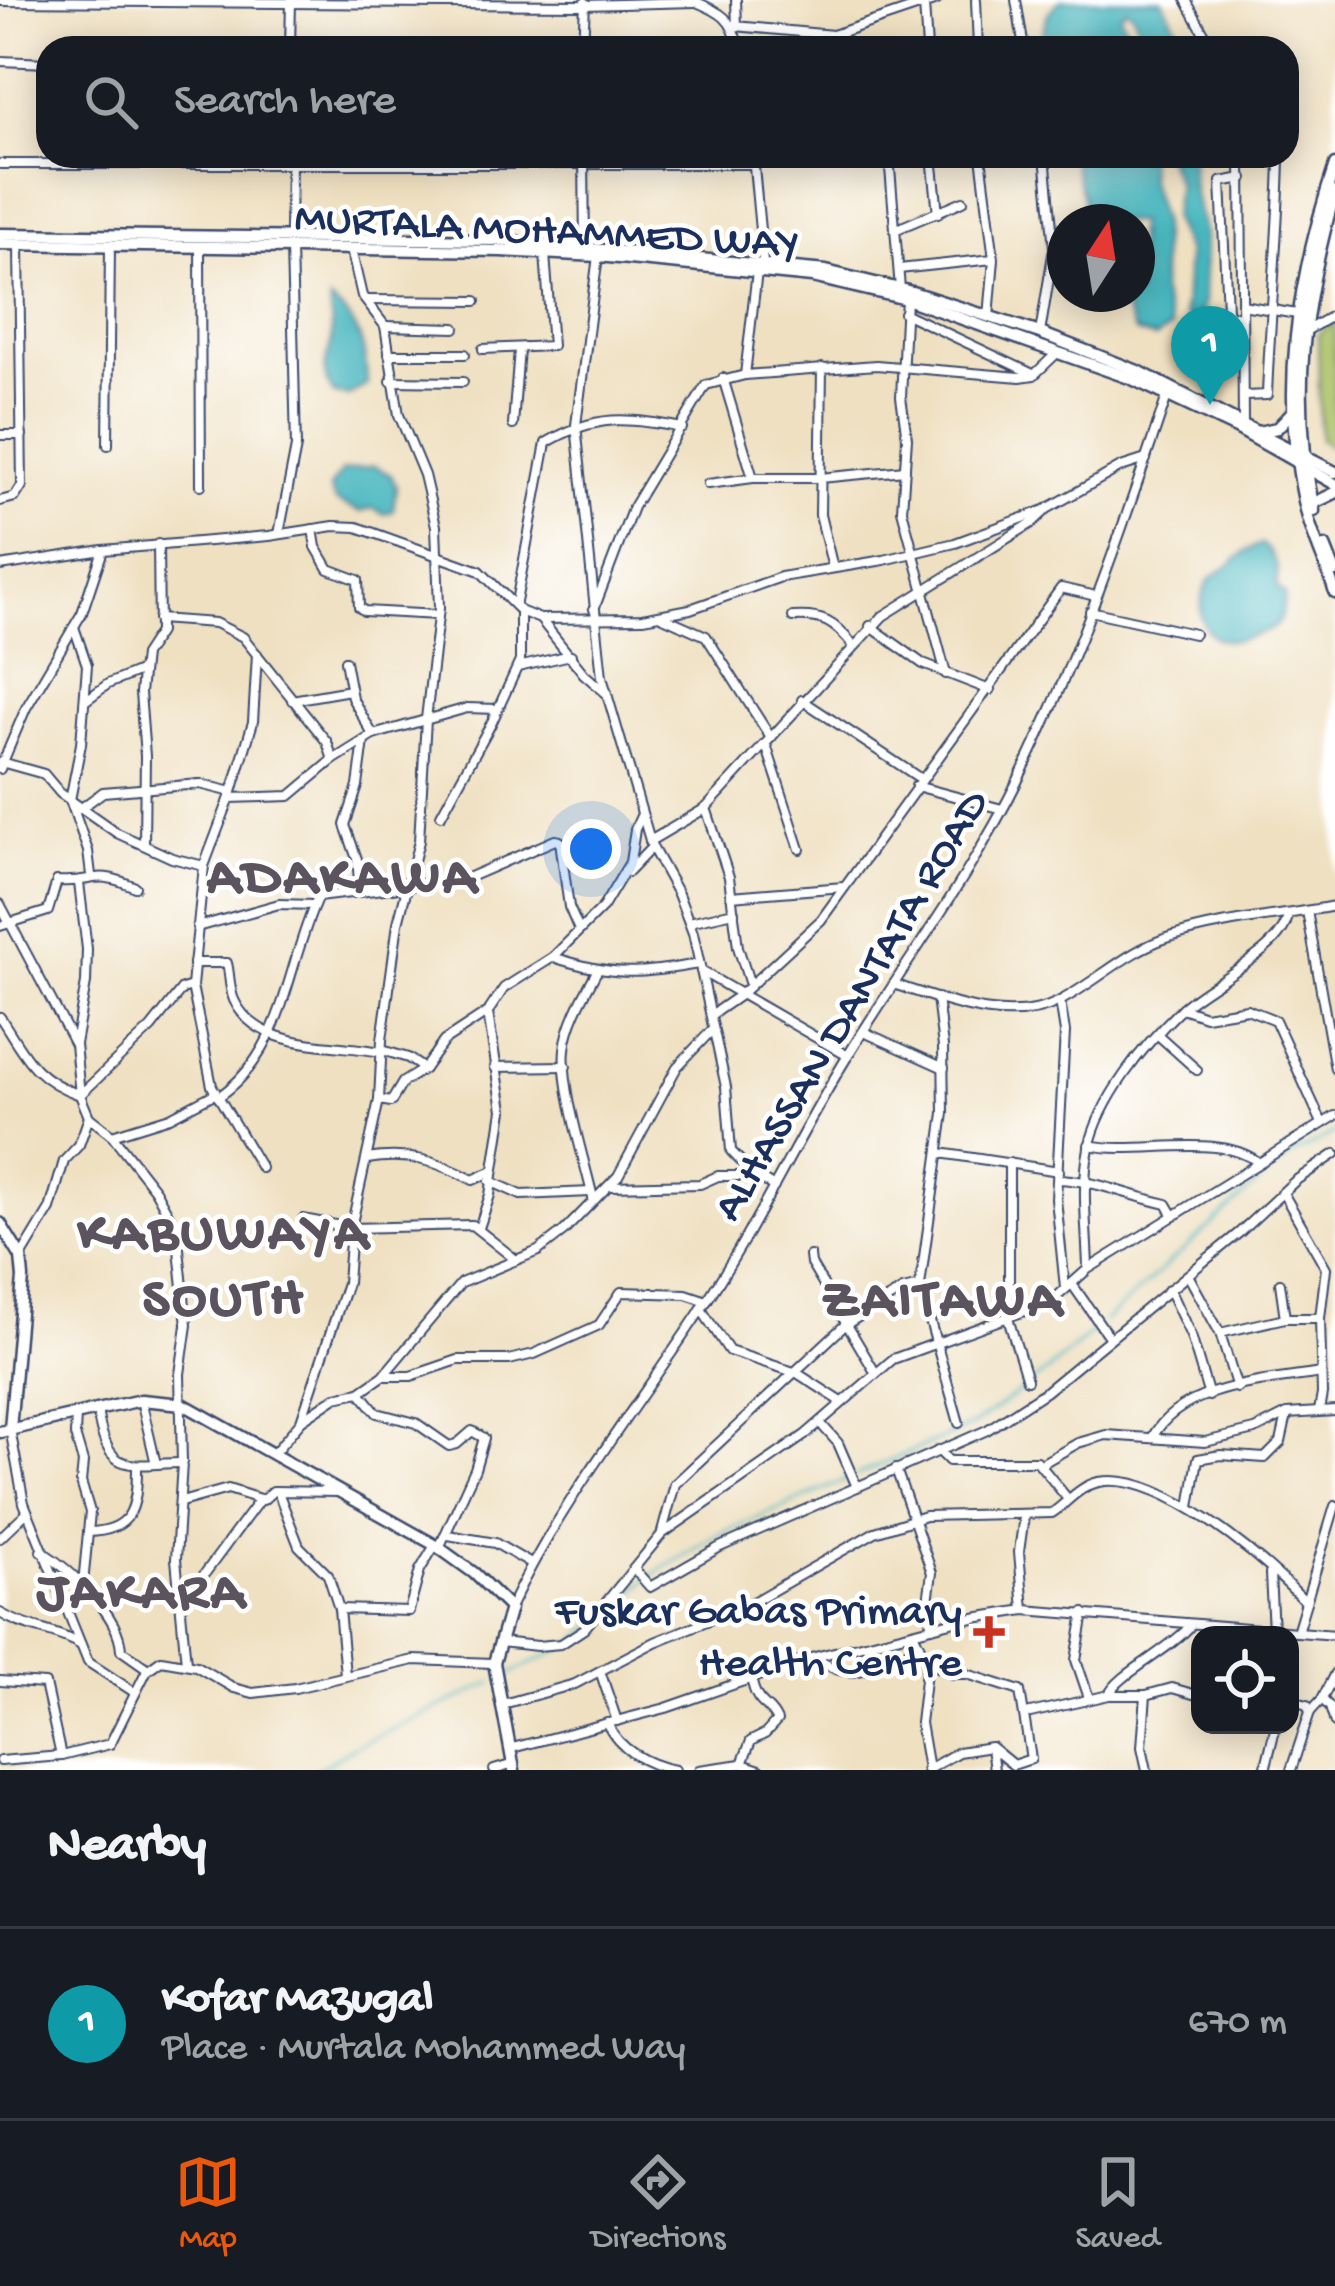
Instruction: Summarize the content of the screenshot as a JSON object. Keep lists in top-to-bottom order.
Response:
{
  "streets": {
    "main road": ["MURTALA MOHAMMED WAY"],
    "street": ["ALHASSAN DANTATA ROAD"]
  },
  "crossings": [
    ["MURTALA MOHAMMED WAY", "ALHASSAN DANTATA ROAD"]
  ],
  "districts": [
    "ADAKAWA",
    "KABUWAYA SOUTH",
    "ZAITAWA",
    "JAKARA"
  ],
  "places": {
    "health": ["Fuskar Gabas Primary Health Centre"]
  },
  "north": "top",
  "page": {
    "search": "Search here",
    "pins": "1",
    "heading": "Nearby",
    "list": [
      {
        "mark": "1",
        "name": "Kofar Mazugal",
        "note": "Place · Murtala Mohammed Way",
        "value": "670 m"
      }
    ],
    "nav": ["Map", "Directions", "Saved"]
  }
}
